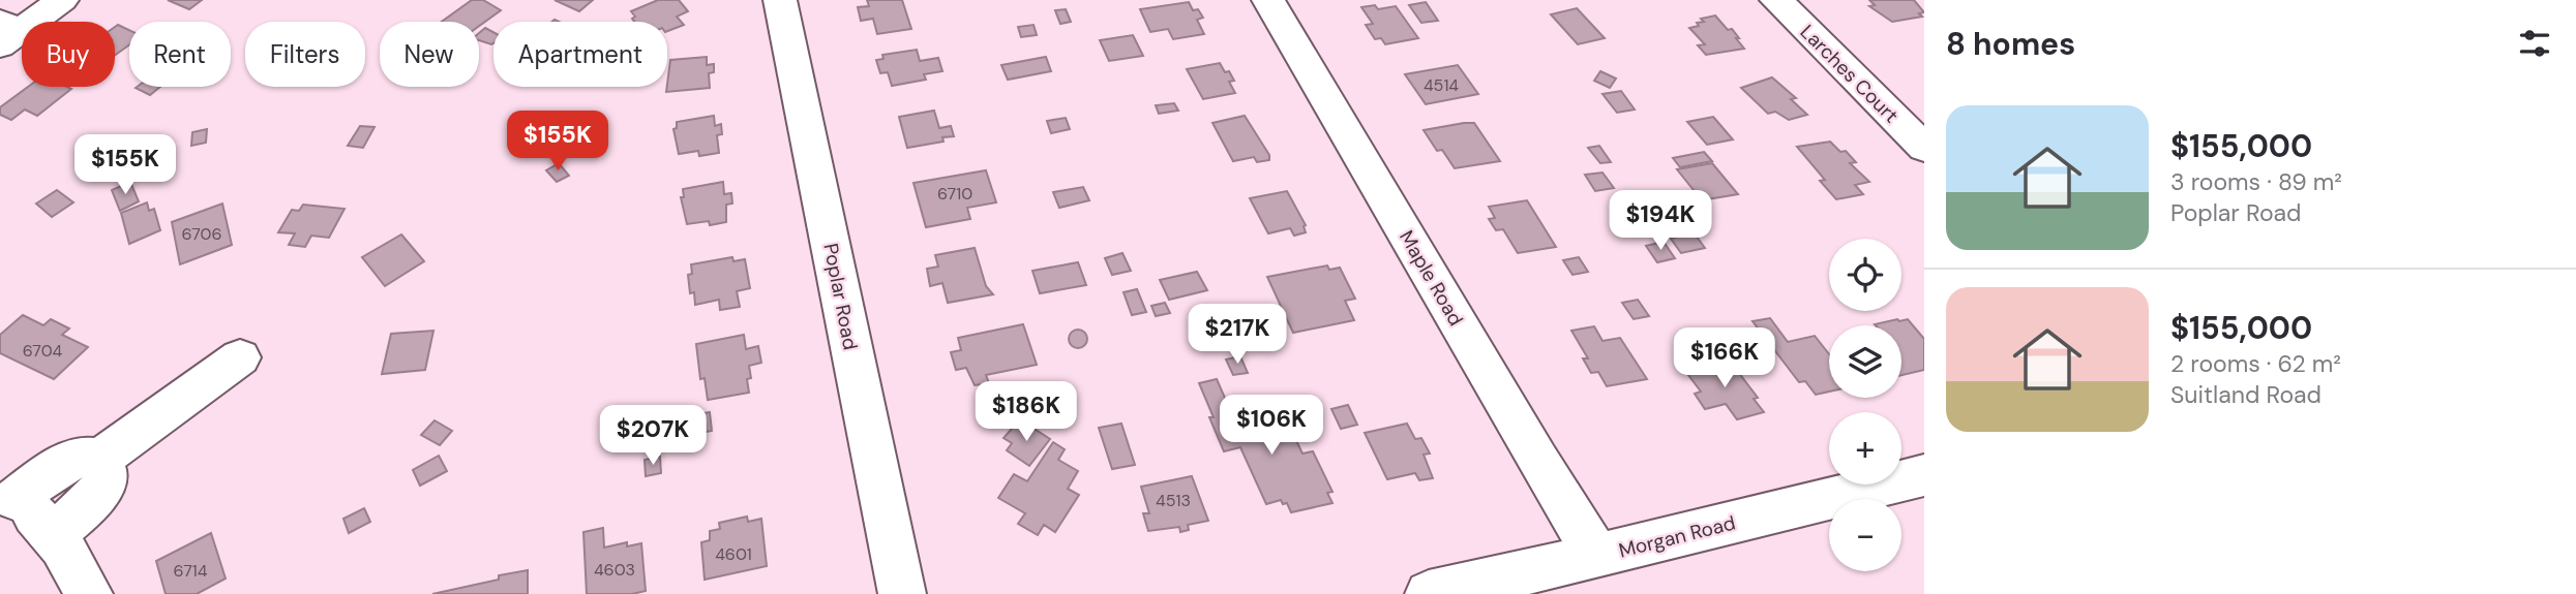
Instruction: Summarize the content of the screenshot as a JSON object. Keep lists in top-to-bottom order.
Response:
{
  "streets": {
    "street": [
      "Larches Court",
      "Maple Road",
      "Poplar Road",
      "Morgan Road"
    ]
  },
  "crossings": [
    ["Maple Road", "Morgan Road"]
  ],
  "house_numbers": [
    "4514",
    "6710",
    "6706",
    "6704",
    "4513",
    "4601",
    "4603",
    "6714"
  ],
  "page": {
    "heading": "8 homes",
    "chip": [
      "Buy",
      "Rent",
      "Filters",
      "New",
      "Apartment"
    ],
    "list": [
      {
        "name": "$155,000",
        "note": "3 rooms · 89 m² · Poplar Road"
      },
      {
        "name": "$155,000",
        "note": "2 rooms · 62 m² · Suitland Road"
      }
    ],
    "price": [
      "$155K",
      "$155K",
      "$194K",
      "$217K",
      "$166K",
      "$186K",
      "$106K",
      "$207K"
    ],
    "map_buttons": ["+", "−"]
  }
}
